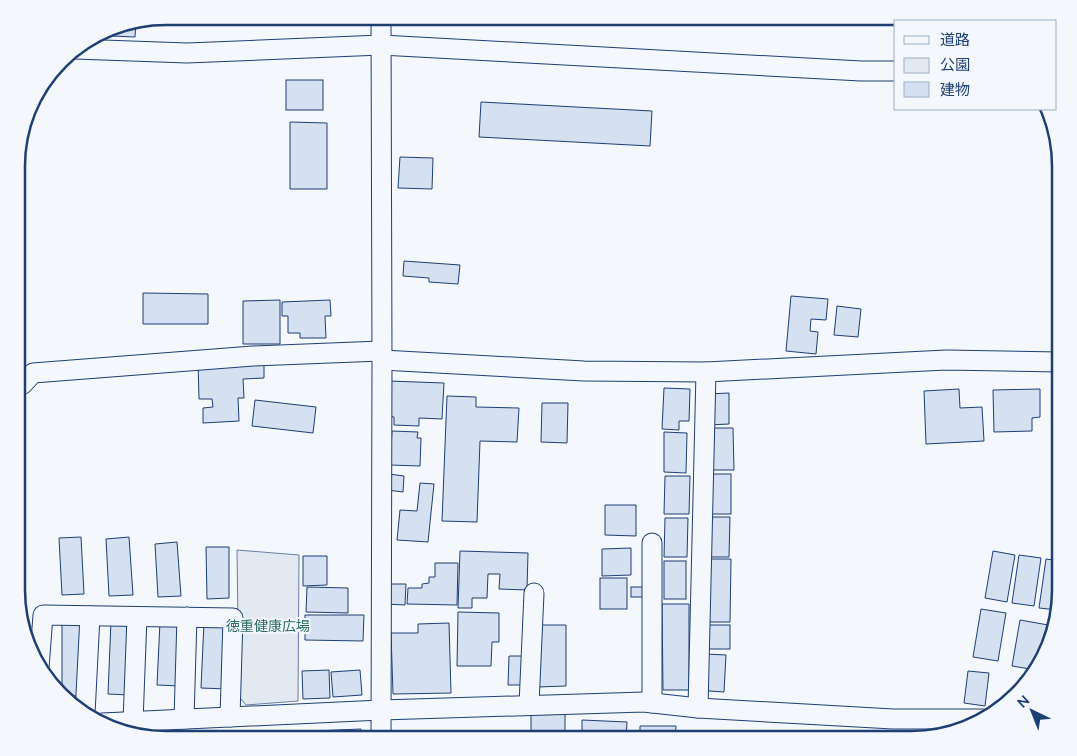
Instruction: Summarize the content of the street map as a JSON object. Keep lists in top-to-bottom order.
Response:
{
  "parks": ["徳重健康広場"],
  "legend": ["道路", "公園", "建物"],
  "north": "top left"
}
